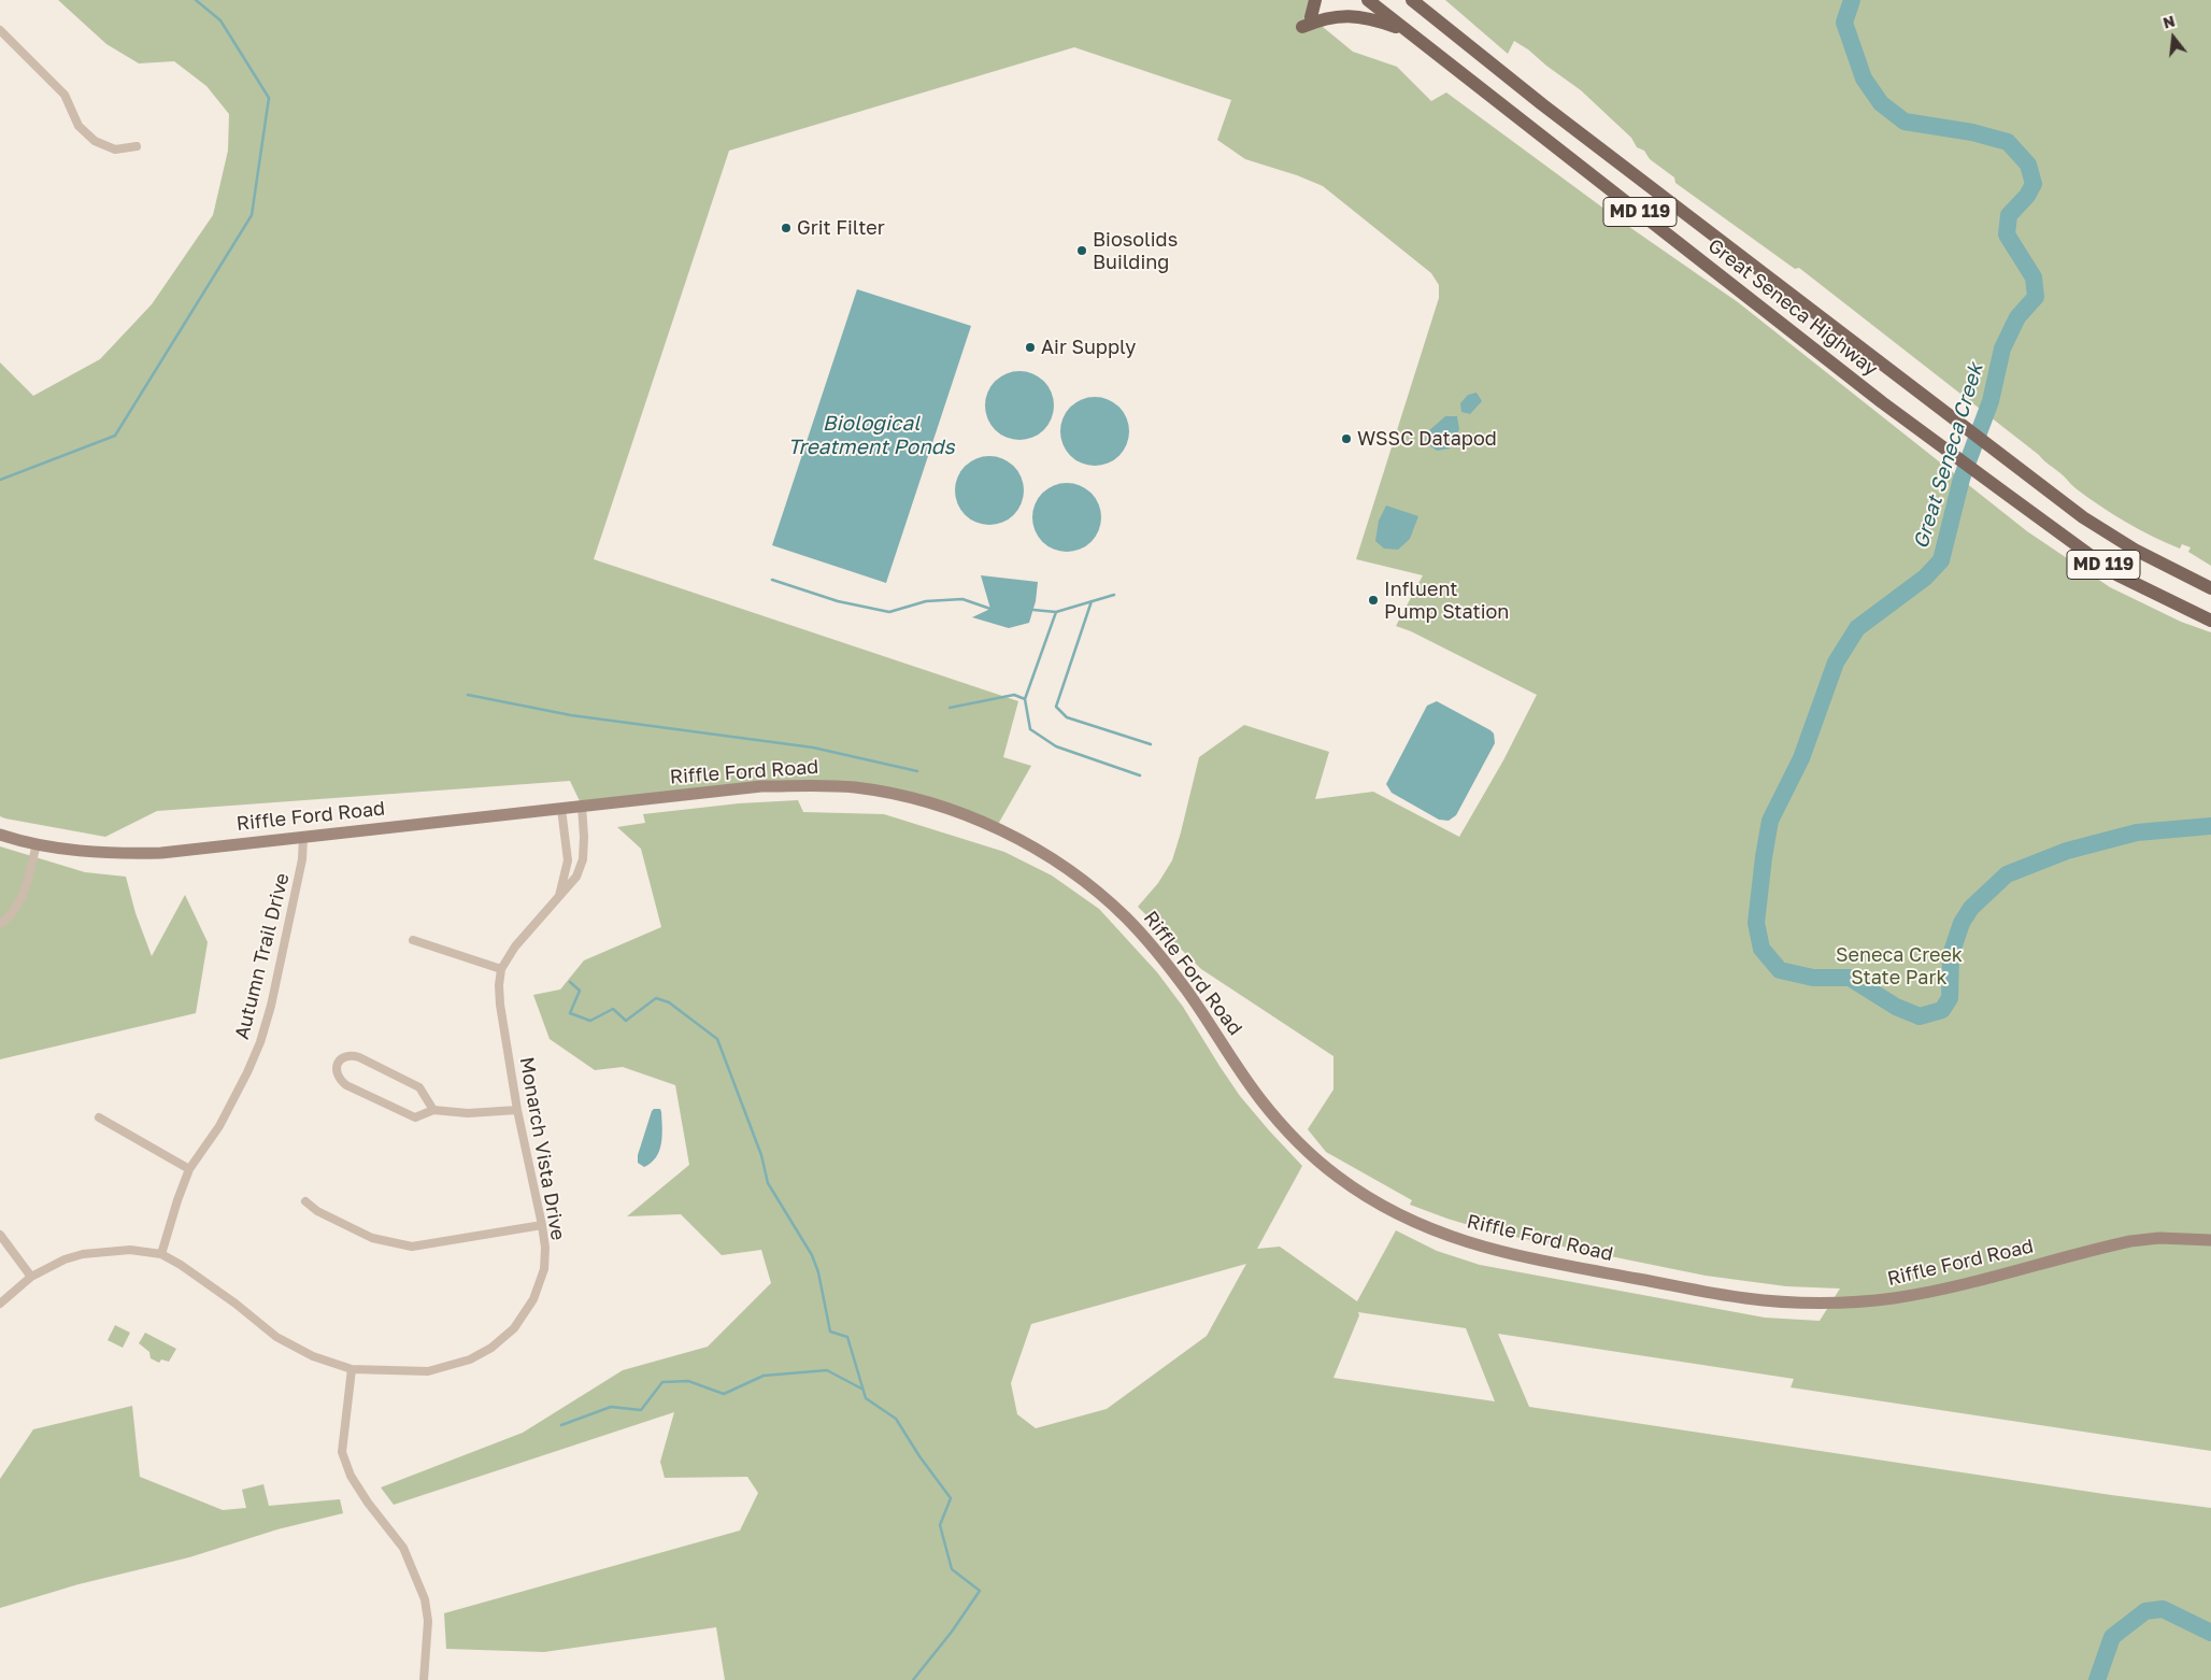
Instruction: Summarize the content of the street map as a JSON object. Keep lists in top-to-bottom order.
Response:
{
  "streets": {
    "main road": ["MD 119", "Great Seneca Highway"],
    "street": ["Riffle Ford Road", "Autumn Trail Drive", "Monarch Vista Drive"]
  },
  "crossings": [
    ["Riffle Ford Road", "Autumn Trail Drive"],
    ["Riffle Ford Road", "Monarch Vista Drive"],
    ["Autumn Trail Drive", "Monarch Vista Drive"]
  ],
  "water": ["Biological Treatment Ponds", "Great Seneca Creek"],
  "parks": ["Seneca Creek State Park"],
  "places": [
    "Grit Filter",
    "Biosolids Building",
    "Air Supply",
    "WSSC Datapod",
    "Influent Pump Station"
  ],
  "north": "top"
}
